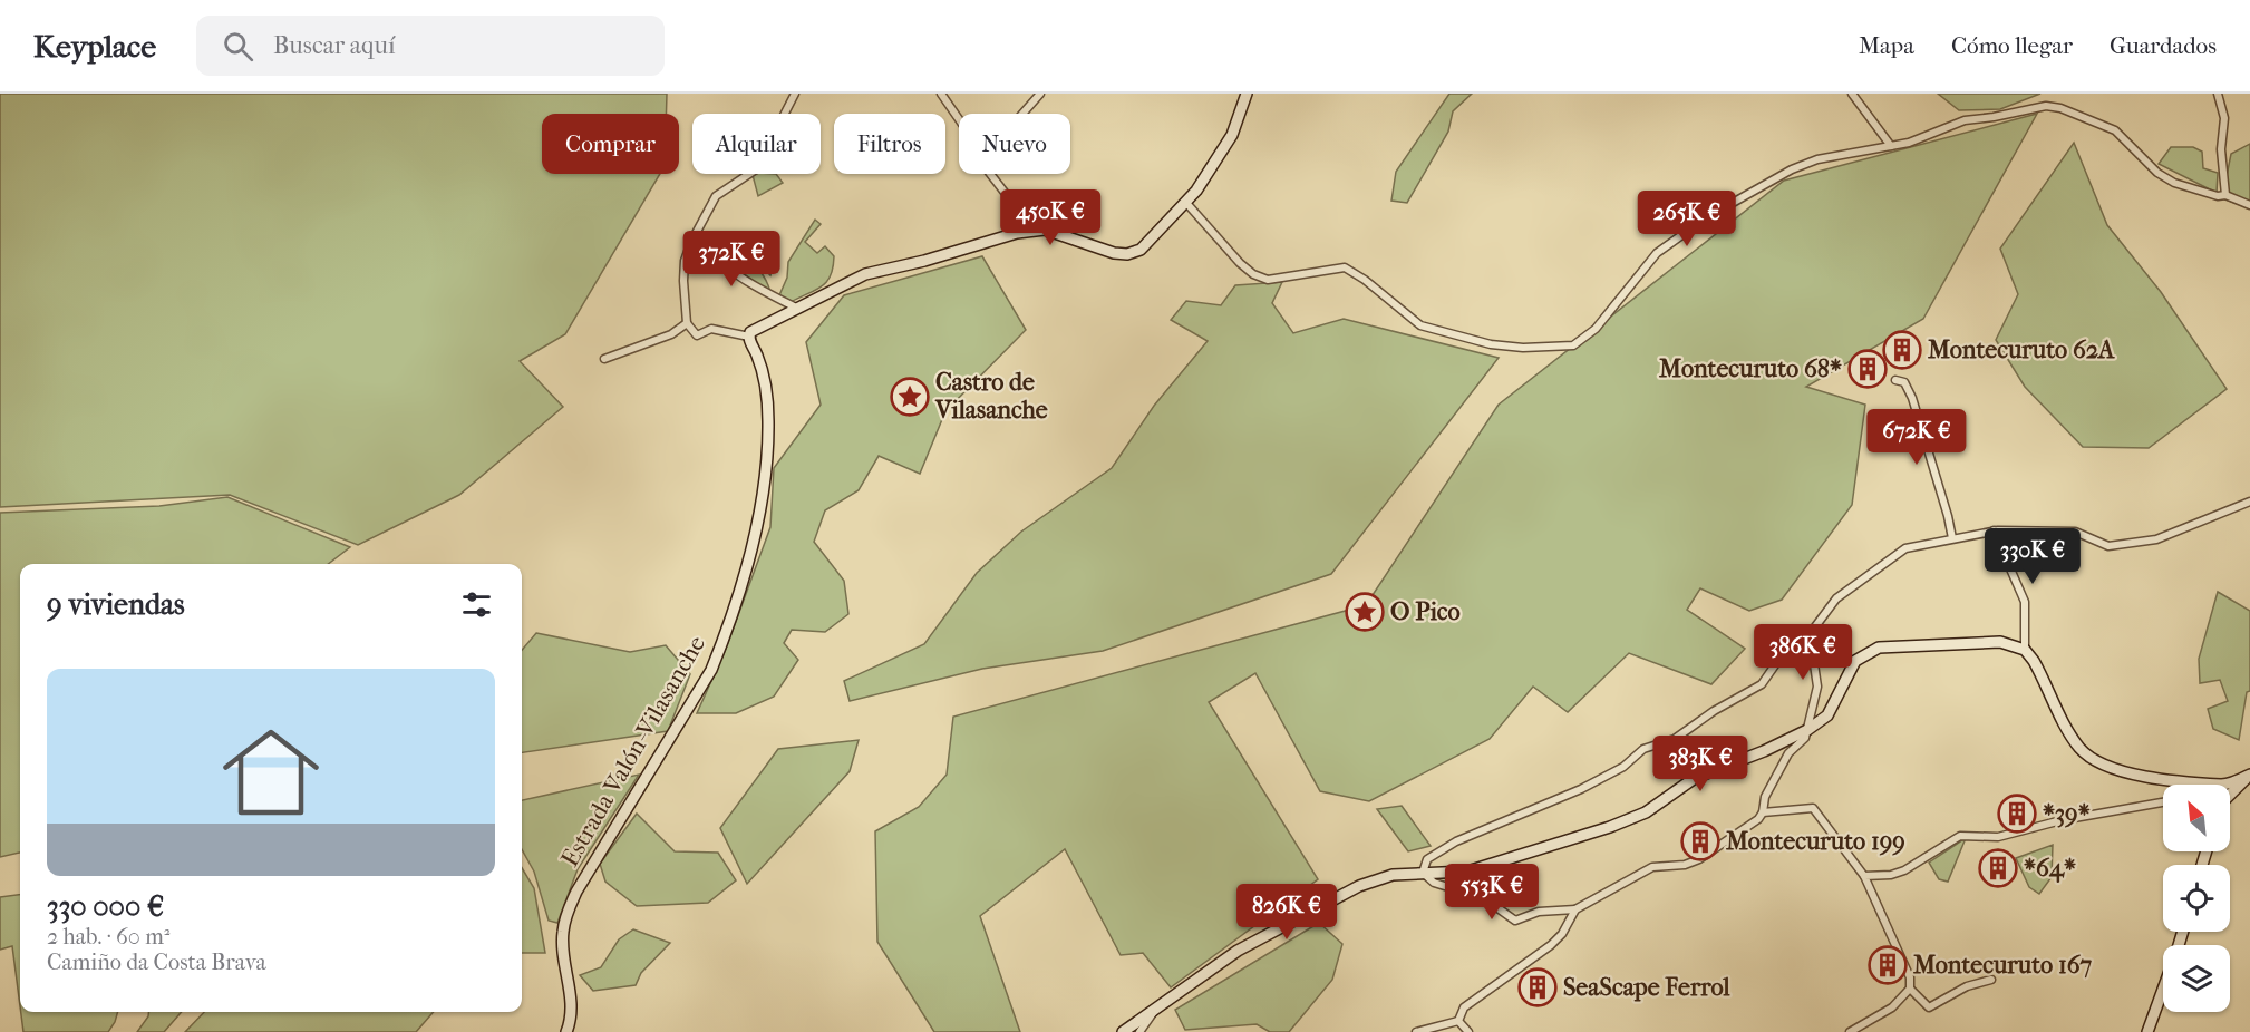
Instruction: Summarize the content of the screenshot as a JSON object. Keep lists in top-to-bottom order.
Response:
{
  "streets": {
    "main road": ["Estrada Valón-Vilasanche"]
  },
  "places": {
    "building": [
      "Montecuruto 62A",
      "Montecuruto 68*",
      "*39*",
      "Montecuruto 199",
      "*64*",
      "Montecuruto 167",
      "SeaScape Ferrol"
    ],
    "place": ["Castro de Vilasanche", "O Pico"]
  },
  "north": "top left",
  "page": {
    "header": "Keyplace",
    "search": "Buscar aquí",
    "nav": ["Mapa", "Cómo llegar", "Guardados"],
    "chip": [
      "Comprar",
      "Alquilar",
      "Filtros",
      "Nuevo"
    ],
    "price": [
      "450K €",
      "265K €",
      "372K €",
      "672K €",
      "330K €",
      "386K €",
      "383K €",
      "553K €",
      "826K €"
    ],
    "heading": "9 viviendas",
    "list": [
      {
        "name": "330 000 €",
        "note": "2 hab. · 60 m² · Camiño da Costa Brava"
      }
    ]
  }
}
